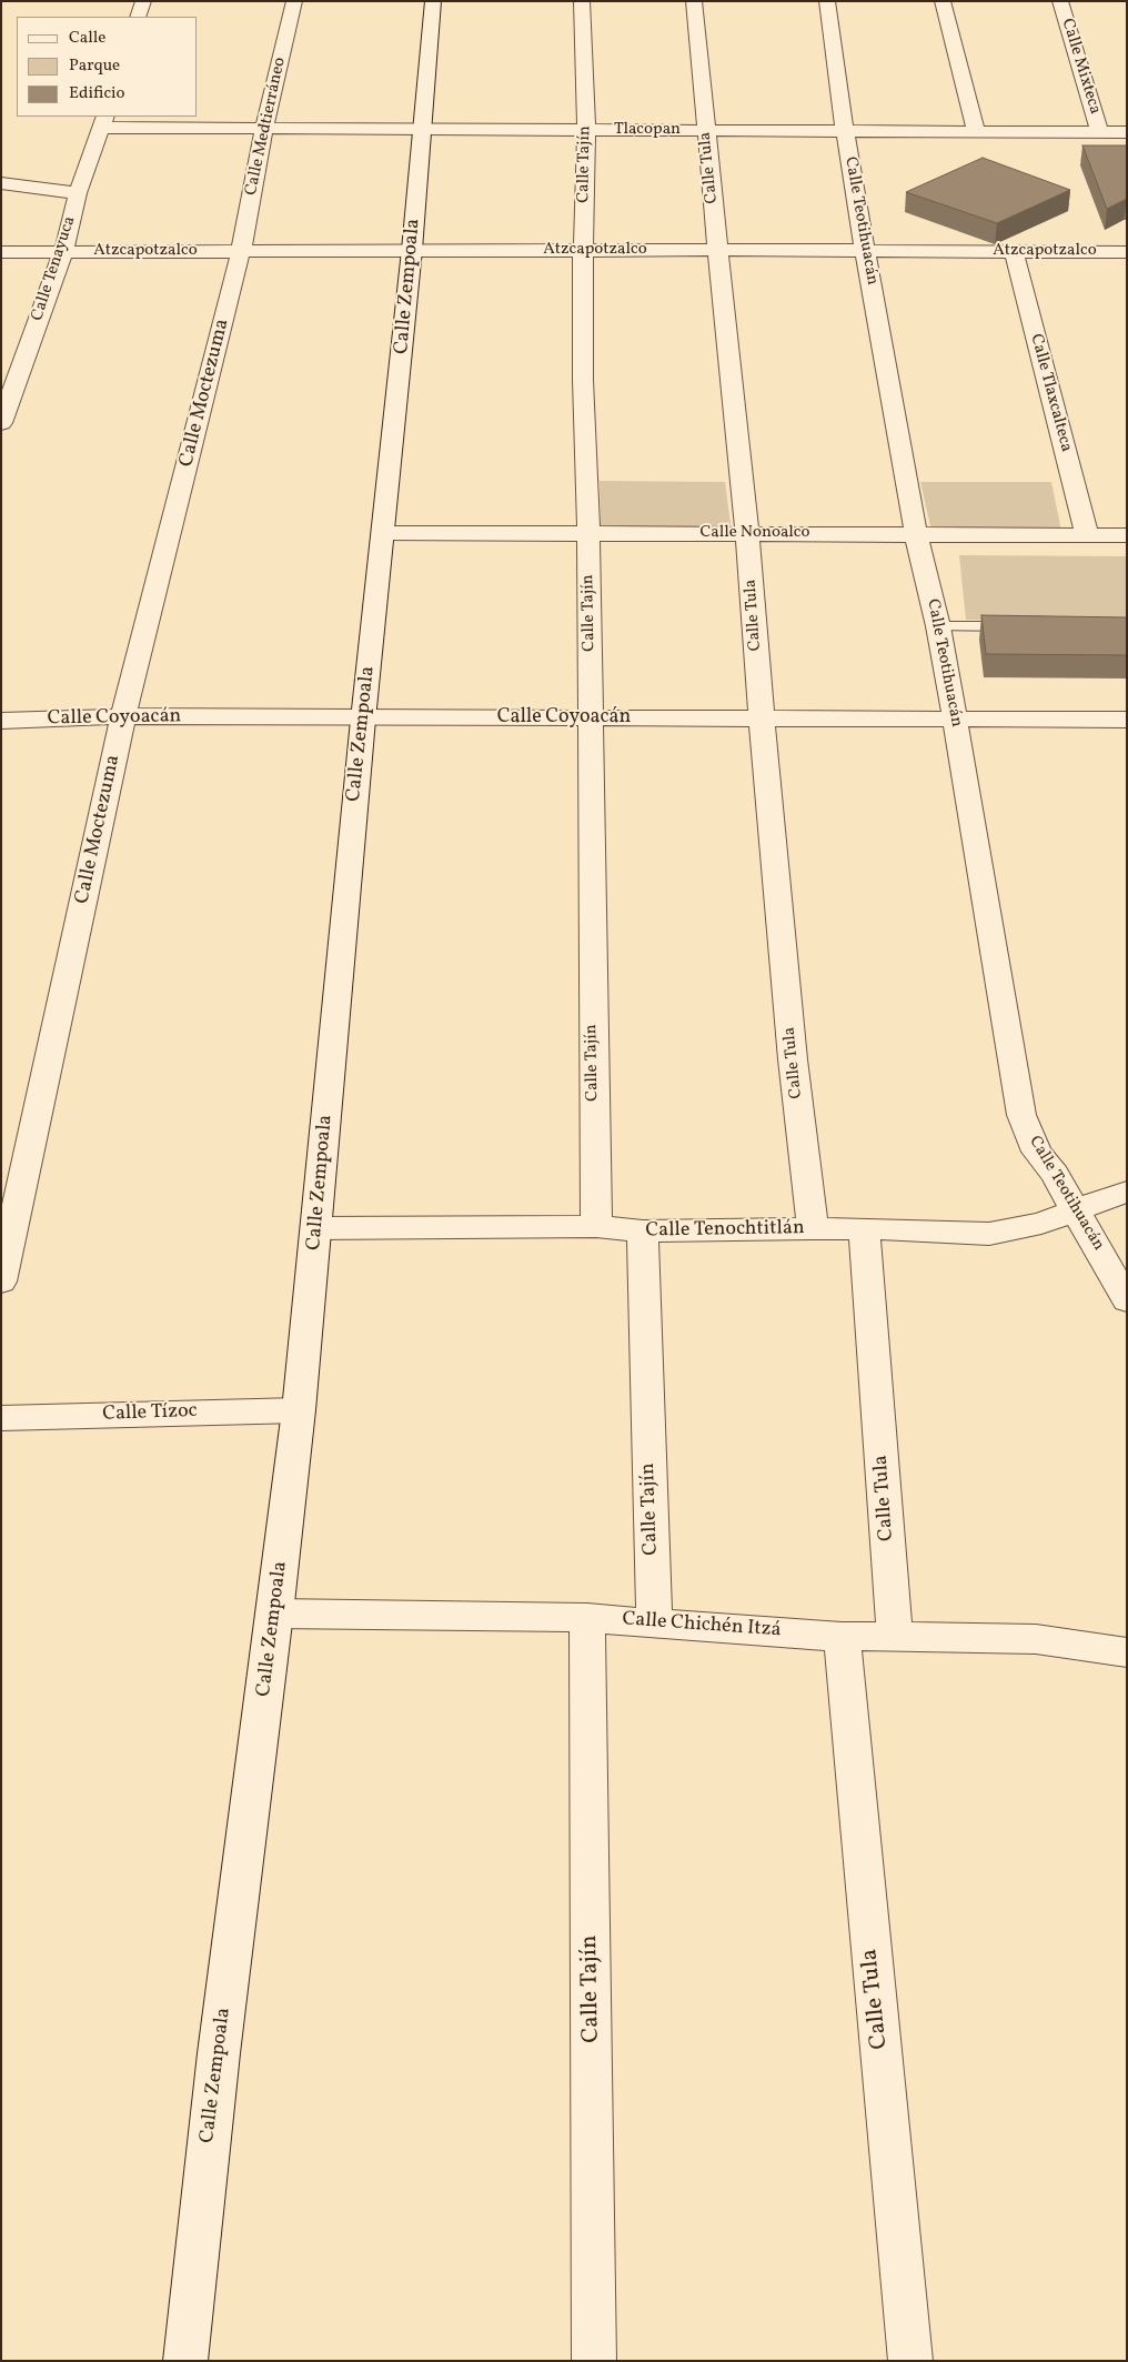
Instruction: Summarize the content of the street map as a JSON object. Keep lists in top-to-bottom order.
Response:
{
  "streets": {
    "street": [
      "Calle Mixteca",
      "Calle Medtierráneo",
      "Tlacopan",
      "Calle Tajín",
      "Calle Tula",
      "Calle Teotihuacán",
      "Atzcapotzalco",
      "Calle Tenayuca",
      "Calle Zempoala",
      "Calle Moctezuma",
      "Calle Tlaxcalteca",
      "Calle Nonoalco",
      "Calle Coyoacán",
      "Calle Tenochtitlán",
      "Calle Tízoc",
      "Calle Chichén Itzá"
    ]
  },
  "crossings": [
    ["Calle Mixteca", "Tlacopan"],
    ["Calle Medtierráneo", "Tlacopan"],
    ["Calle Medtierráneo", "Atzcapotzalco"],
    ["Calle Medtierráneo", "Calle Moctezuma"],
    ["Tlacopan", "Calle Tajín"],
    ["Tlacopan", "Calle Tula"],
    ["Tlacopan", "Calle Teotihuacán"],
    ["Tlacopan", "Calle Tenayuca"],
    ["Tlacopan", "Calle Zempoala"],
    ["Calle Tajín", "Atzcapotzalco"],
    ["Calle Tajín", "Calle Nonoalco"],
    ["Calle Tajín", "Calle Coyoacán"],
    ["Calle Tajín", "Calle Tenochtitlán"],
    ["Calle Tajín", "Calle Chichén Itzá"],
    ["Calle Tula", "Atzcapotzalco"],
    ["Calle Tula", "Calle Nonoalco"],
    ["Calle Tula", "Calle Coyoacán"],
    ["Calle Tula", "Calle Tenochtitlán"],
    ["Calle Tula", "Calle Chichén Itzá"],
    ["Calle Teotihuacán", "Atzcapotzalco"],
    ["Calle Teotihuacán", "Calle Nonoalco"],
    ["Calle Teotihuacán", "Calle Coyoacán"],
    ["Calle Teotihuacán", "Calle Tenochtitlán"],
    ["Atzcapotzalco", "Calle Tenayuca"],
    ["Atzcapotzalco", "Calle Zempoala"],
    ["Atzcapotzalco", "Calle Moctezuma"],
    ["Atzcapotzalco", "Calle Tlaxcalteca"],
    ["Calle Zempoala", "Calle Nonoalco"],
    ["Calle Zempoala", "Calle Coyoacán"],
    ["Calle Zempoala", "Calle Tenochtitlán"],
    ["Calle Zempoala", "Calle Tízoc"],
    ["Calle Zempoala", "Calle Chichén Itzá"],
    ["Calle Moctezuma", "Calle Coyoacán"],
    ["Calle Tlaxcalteca", "Calle Nonoalco"]
  ],
  "legend": ["Calle", "Parque", "Edificio"]
}
